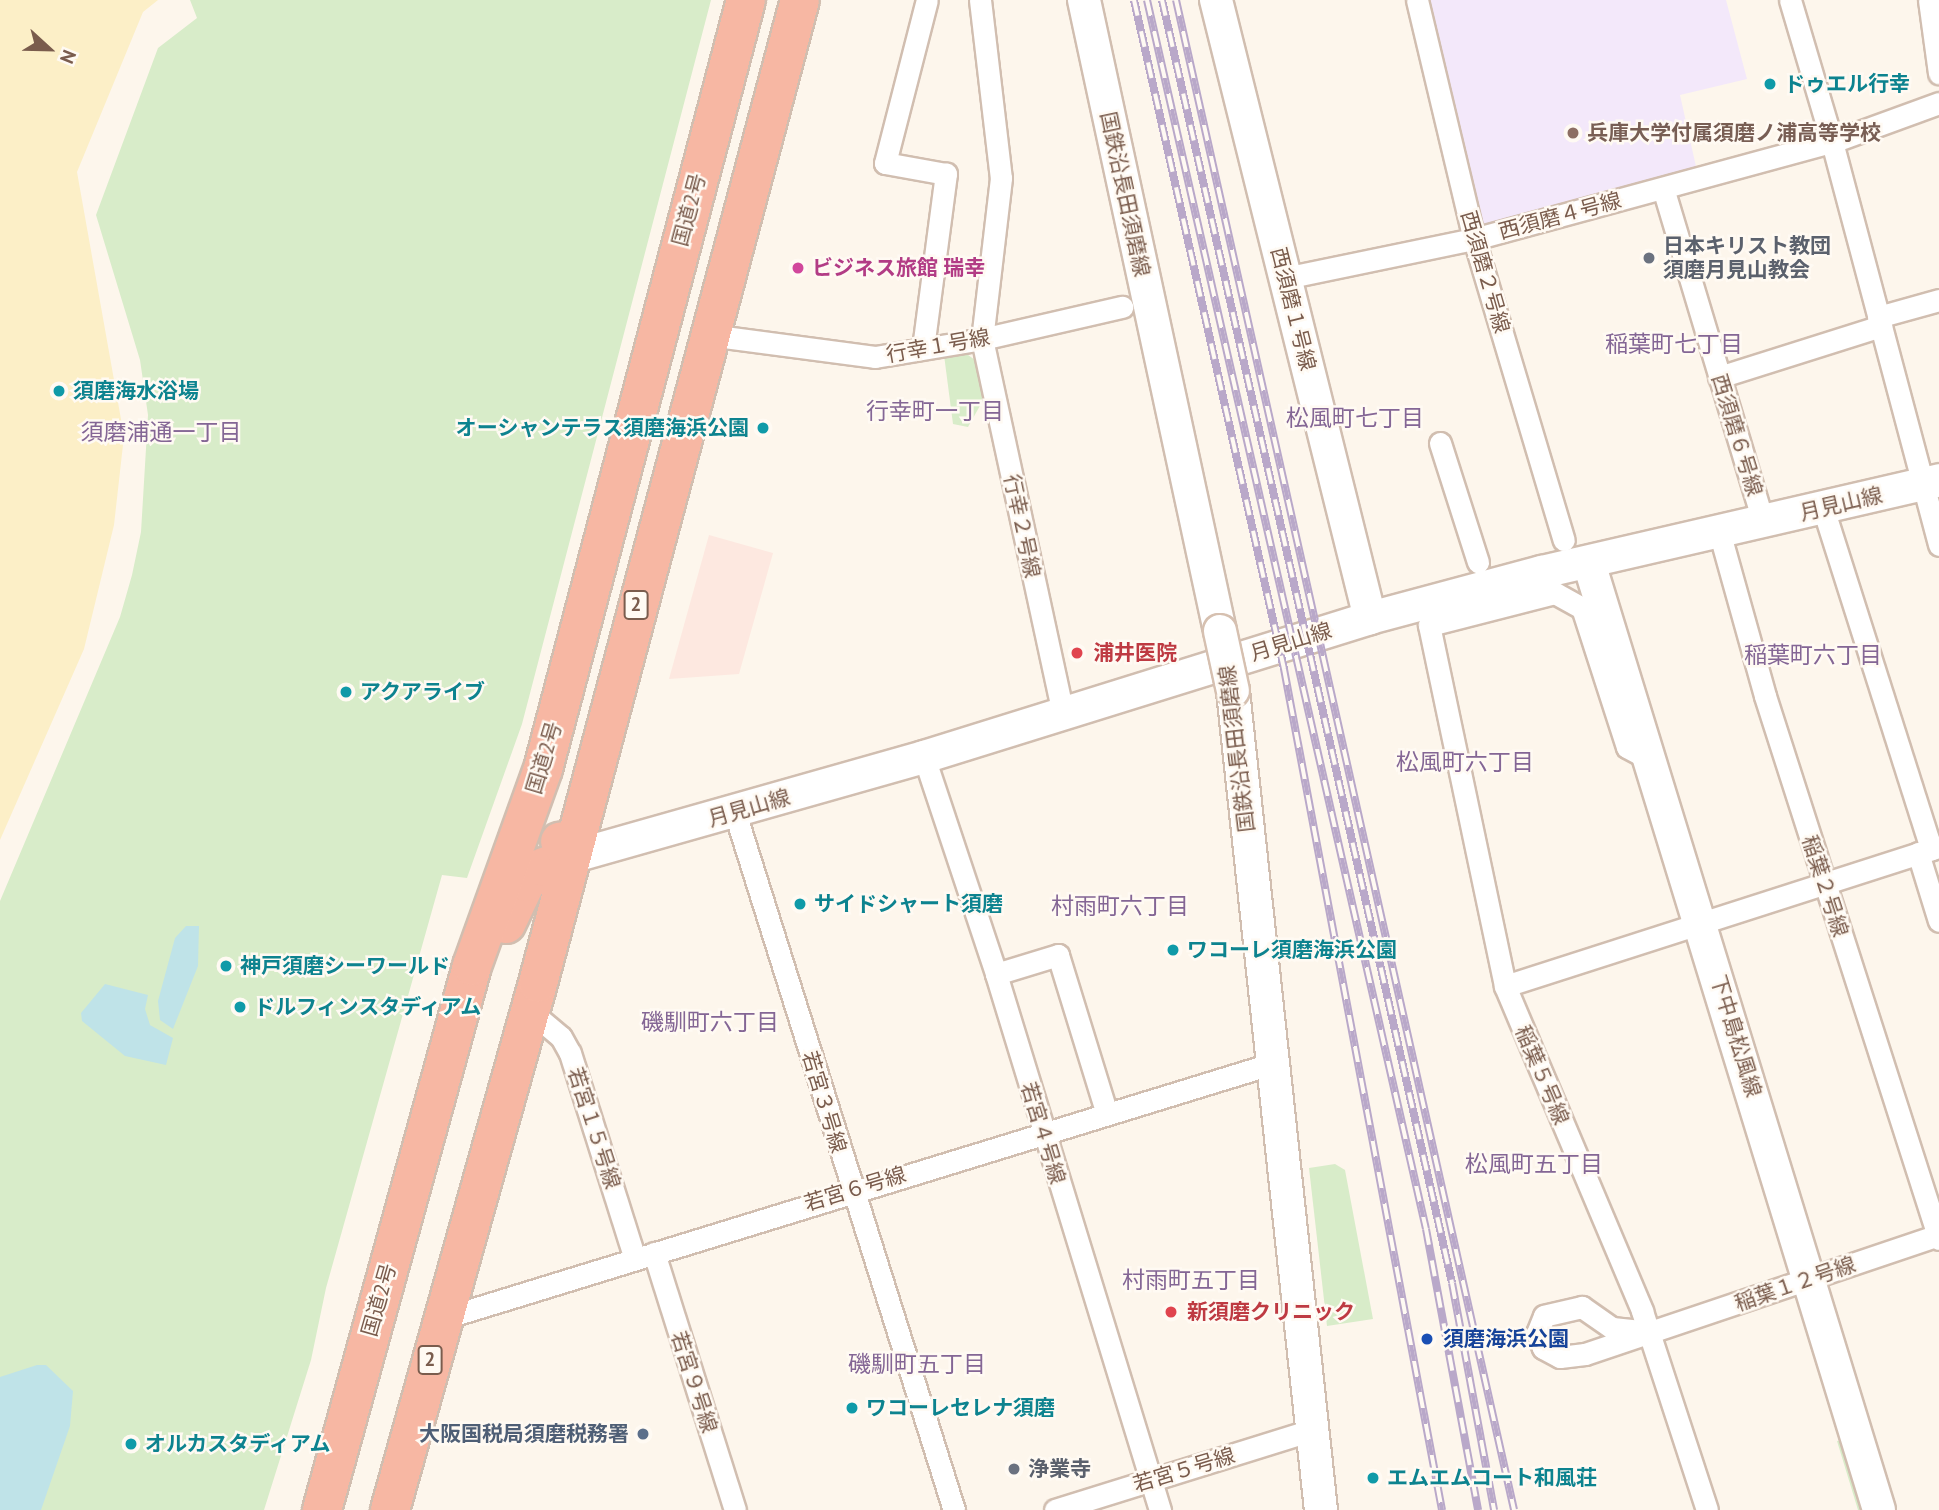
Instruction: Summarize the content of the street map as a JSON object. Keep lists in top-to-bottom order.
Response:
{
  "streets": {
    "highway": ["国道2号", "2"],
    "street": [
      "国鉄沿長田須磨線",
      "西須磨４号線",
      "西須磨２号線",
      "西須磨１号線",
      "行幸１号線",
      "西須磨６号線",
      "月見山線",
      "行幸２号線",
      "稲葉２号線",
      "下中島松風線",
      "稲葉５号線",
      "若宮３号線",
      "若宮１５号線",
      "若宮４号線",
      "若宮６号線",
      "稲葉１２号線",
      "若宮９号線",
      "若宮５号線"
    ]
  },
  "crossings": [
    ["国鉄沿長田須磨線", "若宮６号線"],
    ["国鉄沿長田須磨線", "若宮５号線"],
    ["国道2号", "2"],
    ["西須磨４号線", "西須磨２号線"],
    ["西須磨４号線", "西須磨１号線"],
    ["西須磨４号線", "西須磨６号線"],
    ["西須磨１号線", "月見山線"],
    ["行幸１号線", "行幸２号線"],
    ["行幸１号線", "2"],
    ["西須磨６号線", "月見山線"],
    ["月見山線", "行幸２号線"],
    ["月見山線", "2"],
    ["月見山線", "稲葉２号線"],
    ["月見山線", "下中島松風線"],
    ["月見山線", "若宮３号線"],
    ["月見山線", "若宮４号線"],
    ["2", "若宮１５号線"],
    ["2", "若宮６号線"],
    ["稲葉２号線", "稲葉１２号線"],
    ["下中島松風線", "稲葉５号線"],
    ["下中島松風線", "稲葉１２号線"],
    ["稲葉５号線", "稲葉１２号線"],
    ["若宮３号線", "若宮６号線"],
    ["若宮１５号線", "若宮６号線"],
    ["若宮１５号線", "若宮９号線"],
    ["若宮４号線", "若宮６号線"],
    ["若宮４号線", "若宮５号線"],
    ["若宮６号線", "若宮９号線"]
  ],
  "districts": [
    "稲葉町七丁目",
    "行幸町一丁目",
    "松風町七丁目",
    "須磨浦通一丁目",
    "稲葉町六丁目",
    "松風町六丁目",
    "村雨町六丁目",
    "磯馴町六丁目",
    "松風町五丁目",
    "村雨町五丁目",
    "磯馴町五丁目"
  ],
  "places": [
    "ドゥエル行幸",
    "兵庫大学付属須磨ノ浦高等学校",
    "日本キリスト教団 須磨月見山教会",
    "ビジネス旅館 瑞幸",
    "須磨海水浴場",
    "オーシャンテラス須磨海浜公園",
    "浦井医院",
    "アクアライブ",
    "サイドシャート須磨",
    "ワコーレ須磨海浜公園",
    "神戸須磨シーワールド",
    "ドルフィンスタディアム",
    "新須磨クリニック",
    "須磨海浜公園",
    "ワコーレセレナ須磨",
    "大阪国税局須磨税務署",
    "オルカスタディアム",
    "浄業寺",
    "エムエムコート和風荘"
  ],
  "north": "right"
}
